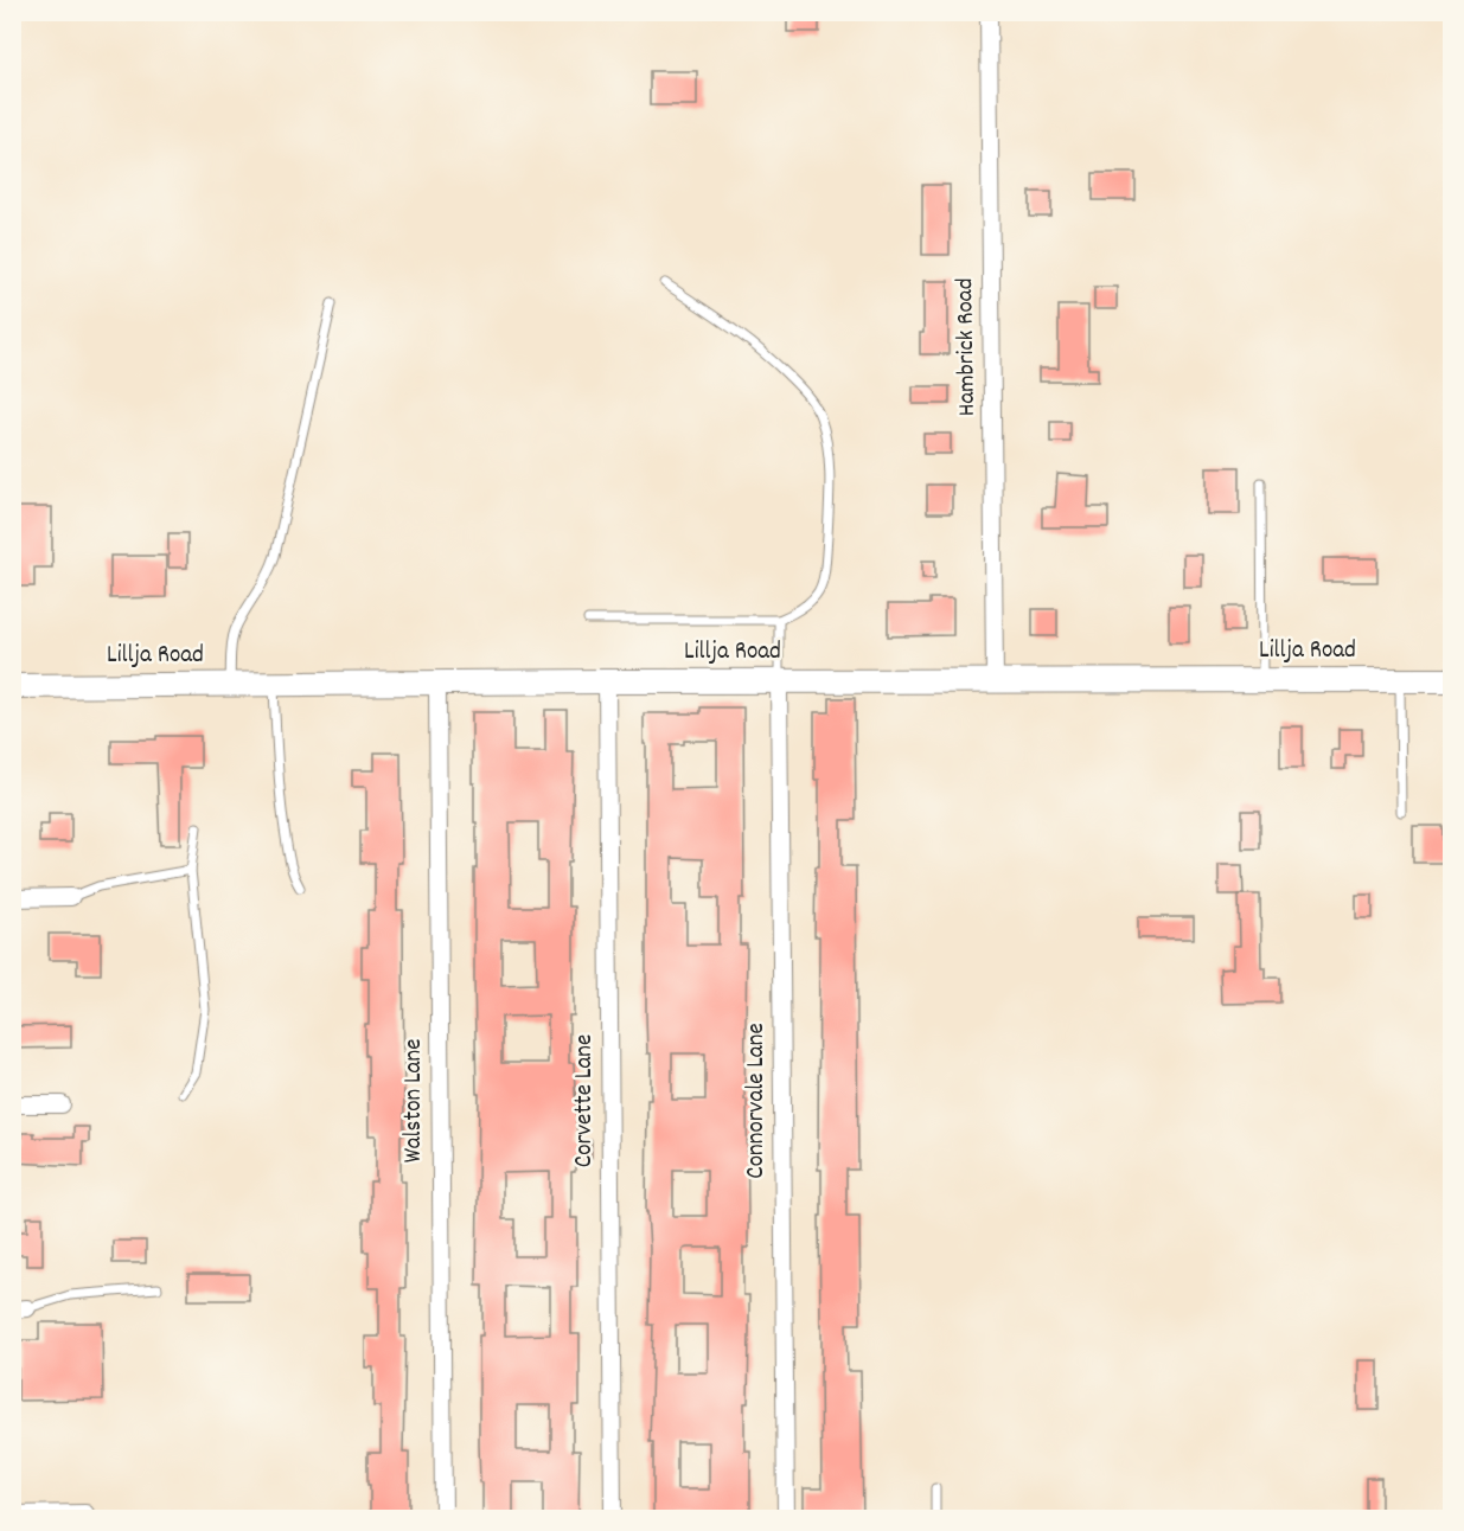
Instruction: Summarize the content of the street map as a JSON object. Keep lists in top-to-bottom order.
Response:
{
  "streets": {
    "street": [
      "Hambrick Road",
      "Lillja Road",
      "Walston Lane",
      "Corvette Lane",
      "Connorvale Lane"
    ]
  },
  "crossings": [
    ["Hambrick Road", "Lillja Road"],
    ["Lillja Road", "Walston Lane"],
    ["Lillja Road", "Corvette Lane"],
    ["Lillja Road", "Connorvale Lane"]
  ]
}
